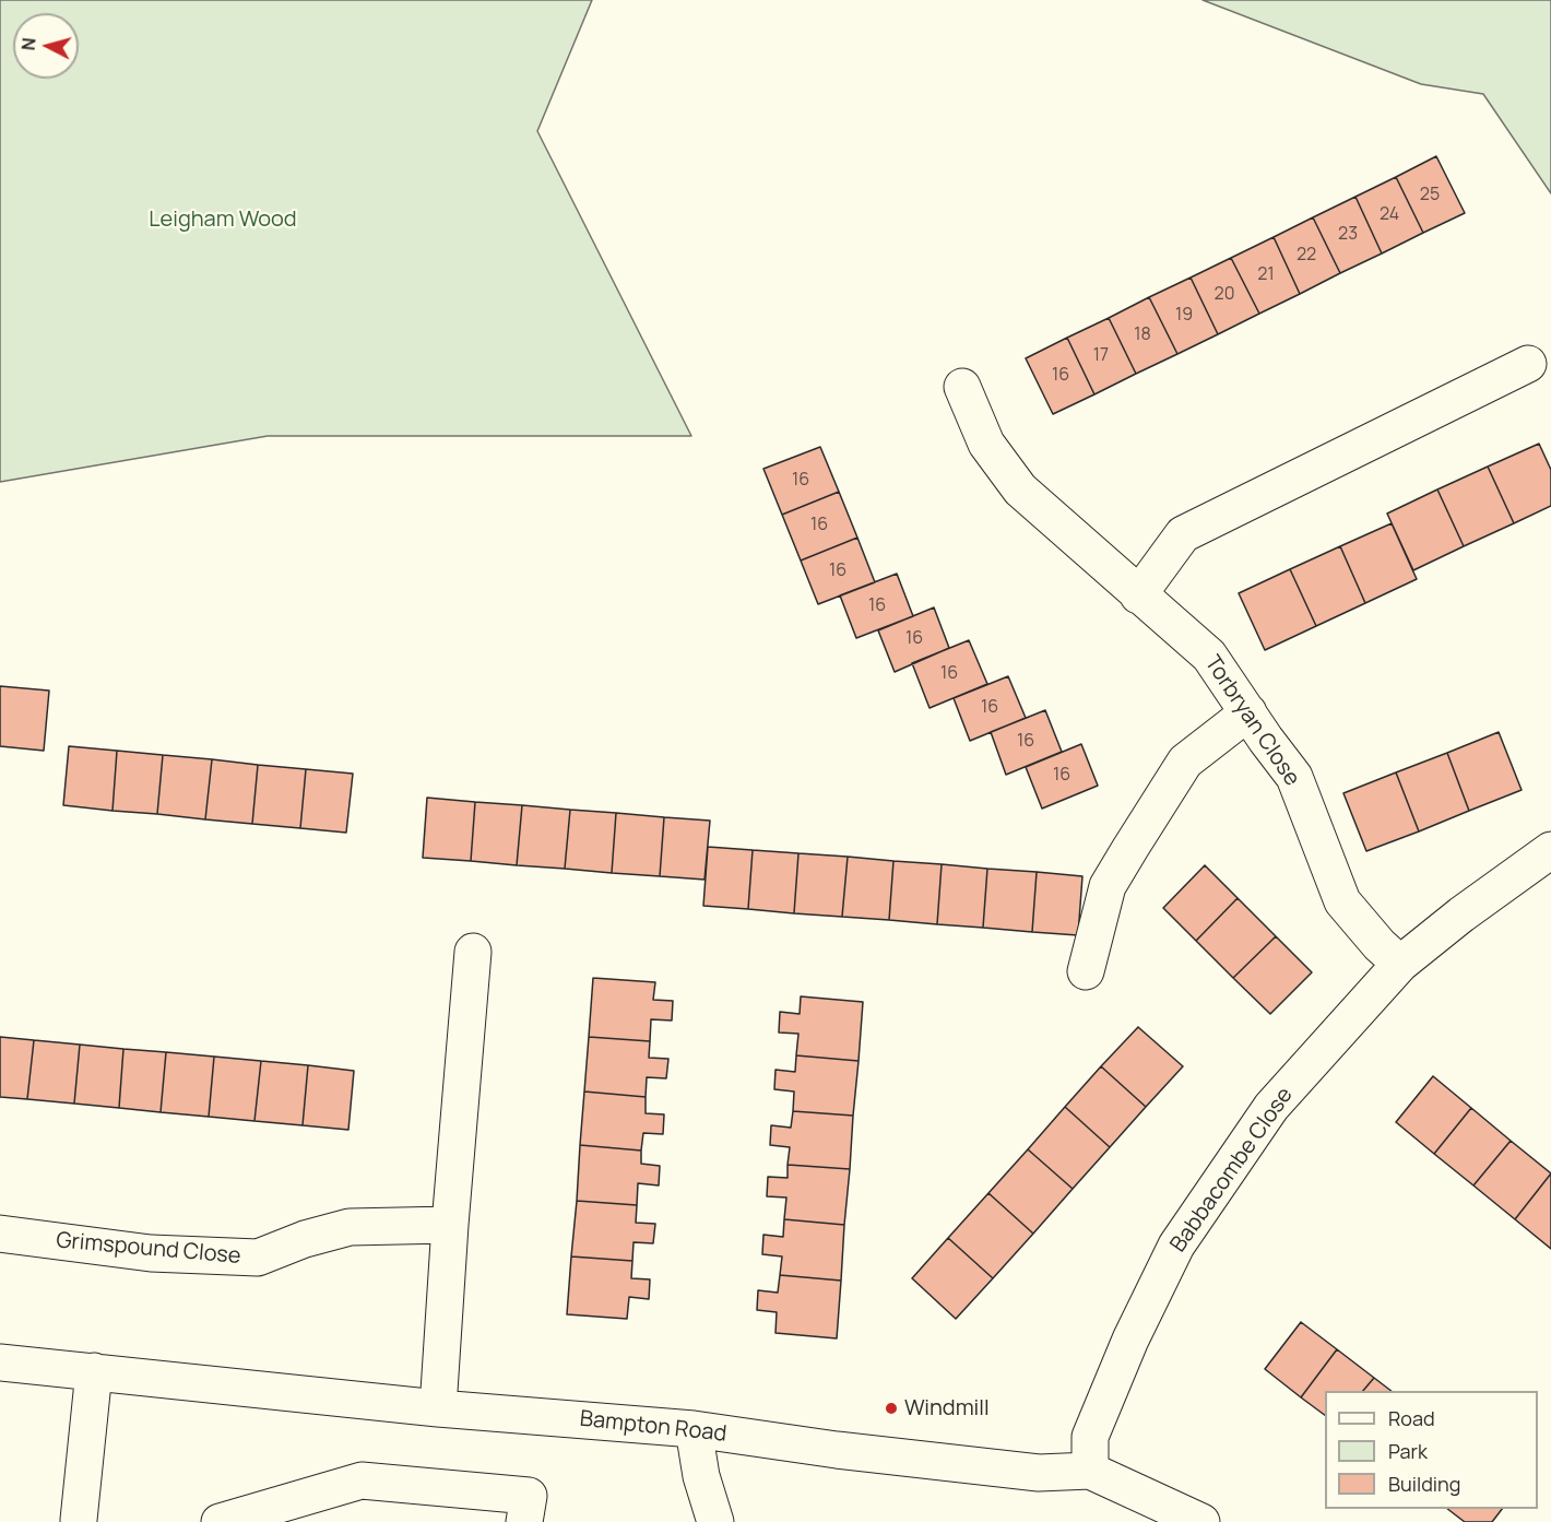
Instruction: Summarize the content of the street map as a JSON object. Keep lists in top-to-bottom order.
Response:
{
  "streets": {
    "street": [
      "Torbryan Close",
      "Babbacombe Close",
      "Grimspound Close",
      "Bampton Road"
    ]
  },
  "crossings": [
    ["Torbryan Close", "Babbacombe Close"],
    ["Babbacombe Close", "Bampton Road"]
  ],
  "parks": ["Leigham Wood"],
  "places": ["Windmill"],
  "house_numbers": [
    "25",
    "24",
    "23",
    "22",
    "21",
    "20",
    "19",
    "18",
    "17",
    "16",
    "16",
    "16",
    "16",
    "16",
    "16",
    "16",
    "16",
    "16",
    "16"
  ],
  "legend": ["Road", "Park", "Building"],
  "north": "left"
}
